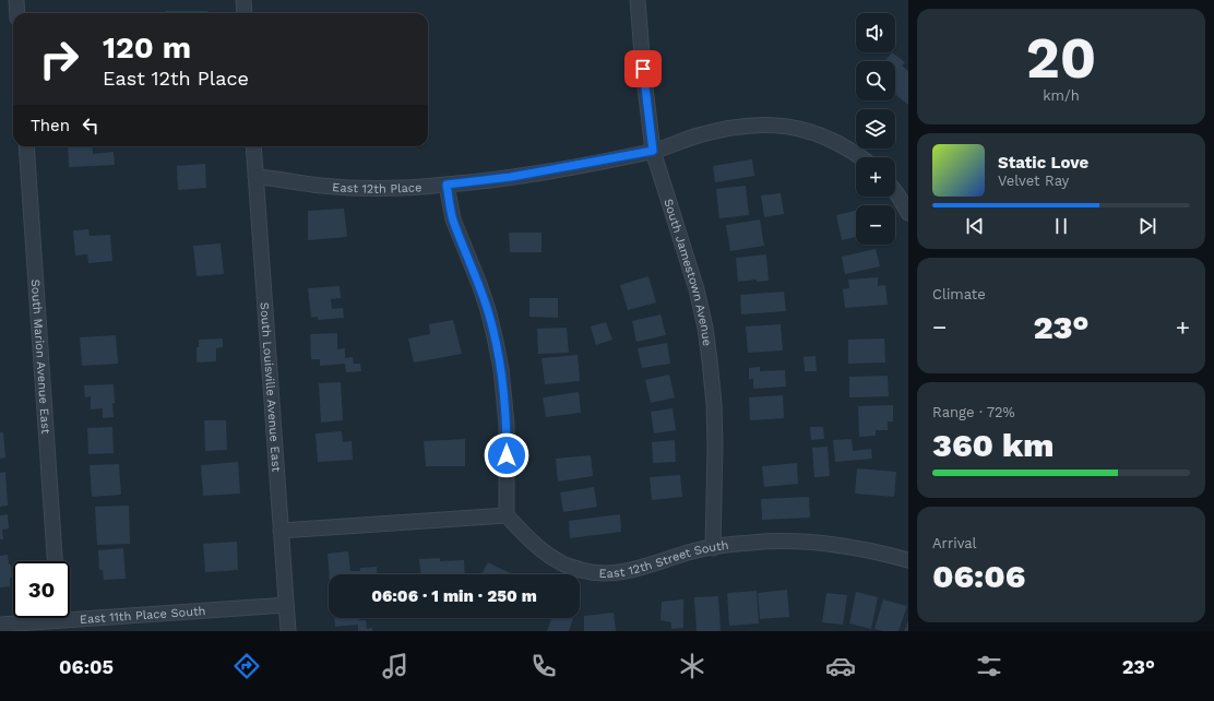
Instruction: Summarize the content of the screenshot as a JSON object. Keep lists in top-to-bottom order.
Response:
{
  "streets": {
    "street": [
      "East 12th Place",
      "South Jamestown Avenue",
      "South Marion Avenue East",
      "South Louisville Avenue East",
      "East 12th Street South",
      "East 11th Place South"
    ]
  },
  "crossings": [
    ["East 12th Place", "South Jamestown Avenue"],
    ["East 12th Place", "South Louisville Avenue East"],
    ["South Jamestown Avenue", "East 12th Street South"],
    ["South Louisville Avenue East", "East 11th Place South"]
  ],
  "page": {
    "tile": [
      ["20", "km/h"],
      "Climate",
      ["Range · 72%", "360 km"],
      ["Arrival", "06:06"]
    ],
    "map_buttons": ["+", "−"],
    "turn": ["120 m", "East 12th Place"],
    "then": "Then",
    "song": ["Static Love", "Velvet Ray"],
    "heat": ["−", "23°", "+"],
    "limit": "30",
    "trip": "06:06 · 1 min · 250 m",
    "tabs": ["06:05", "23°"]
  }
}
